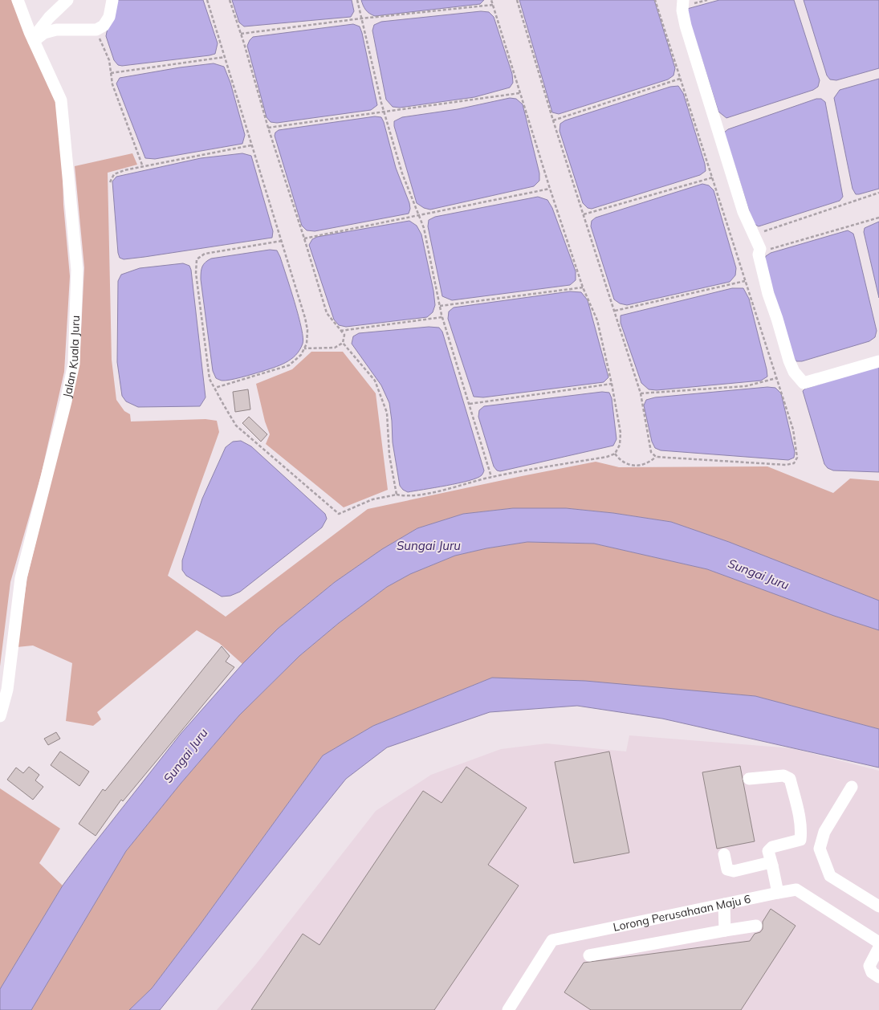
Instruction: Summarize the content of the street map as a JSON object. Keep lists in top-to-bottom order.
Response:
{
  "streets": {
    "street": ["Jalan Kuala Juru", "Lorong Perusahaan Maju 6"]
  },
  "water": ["Sungai Juru"]
}
